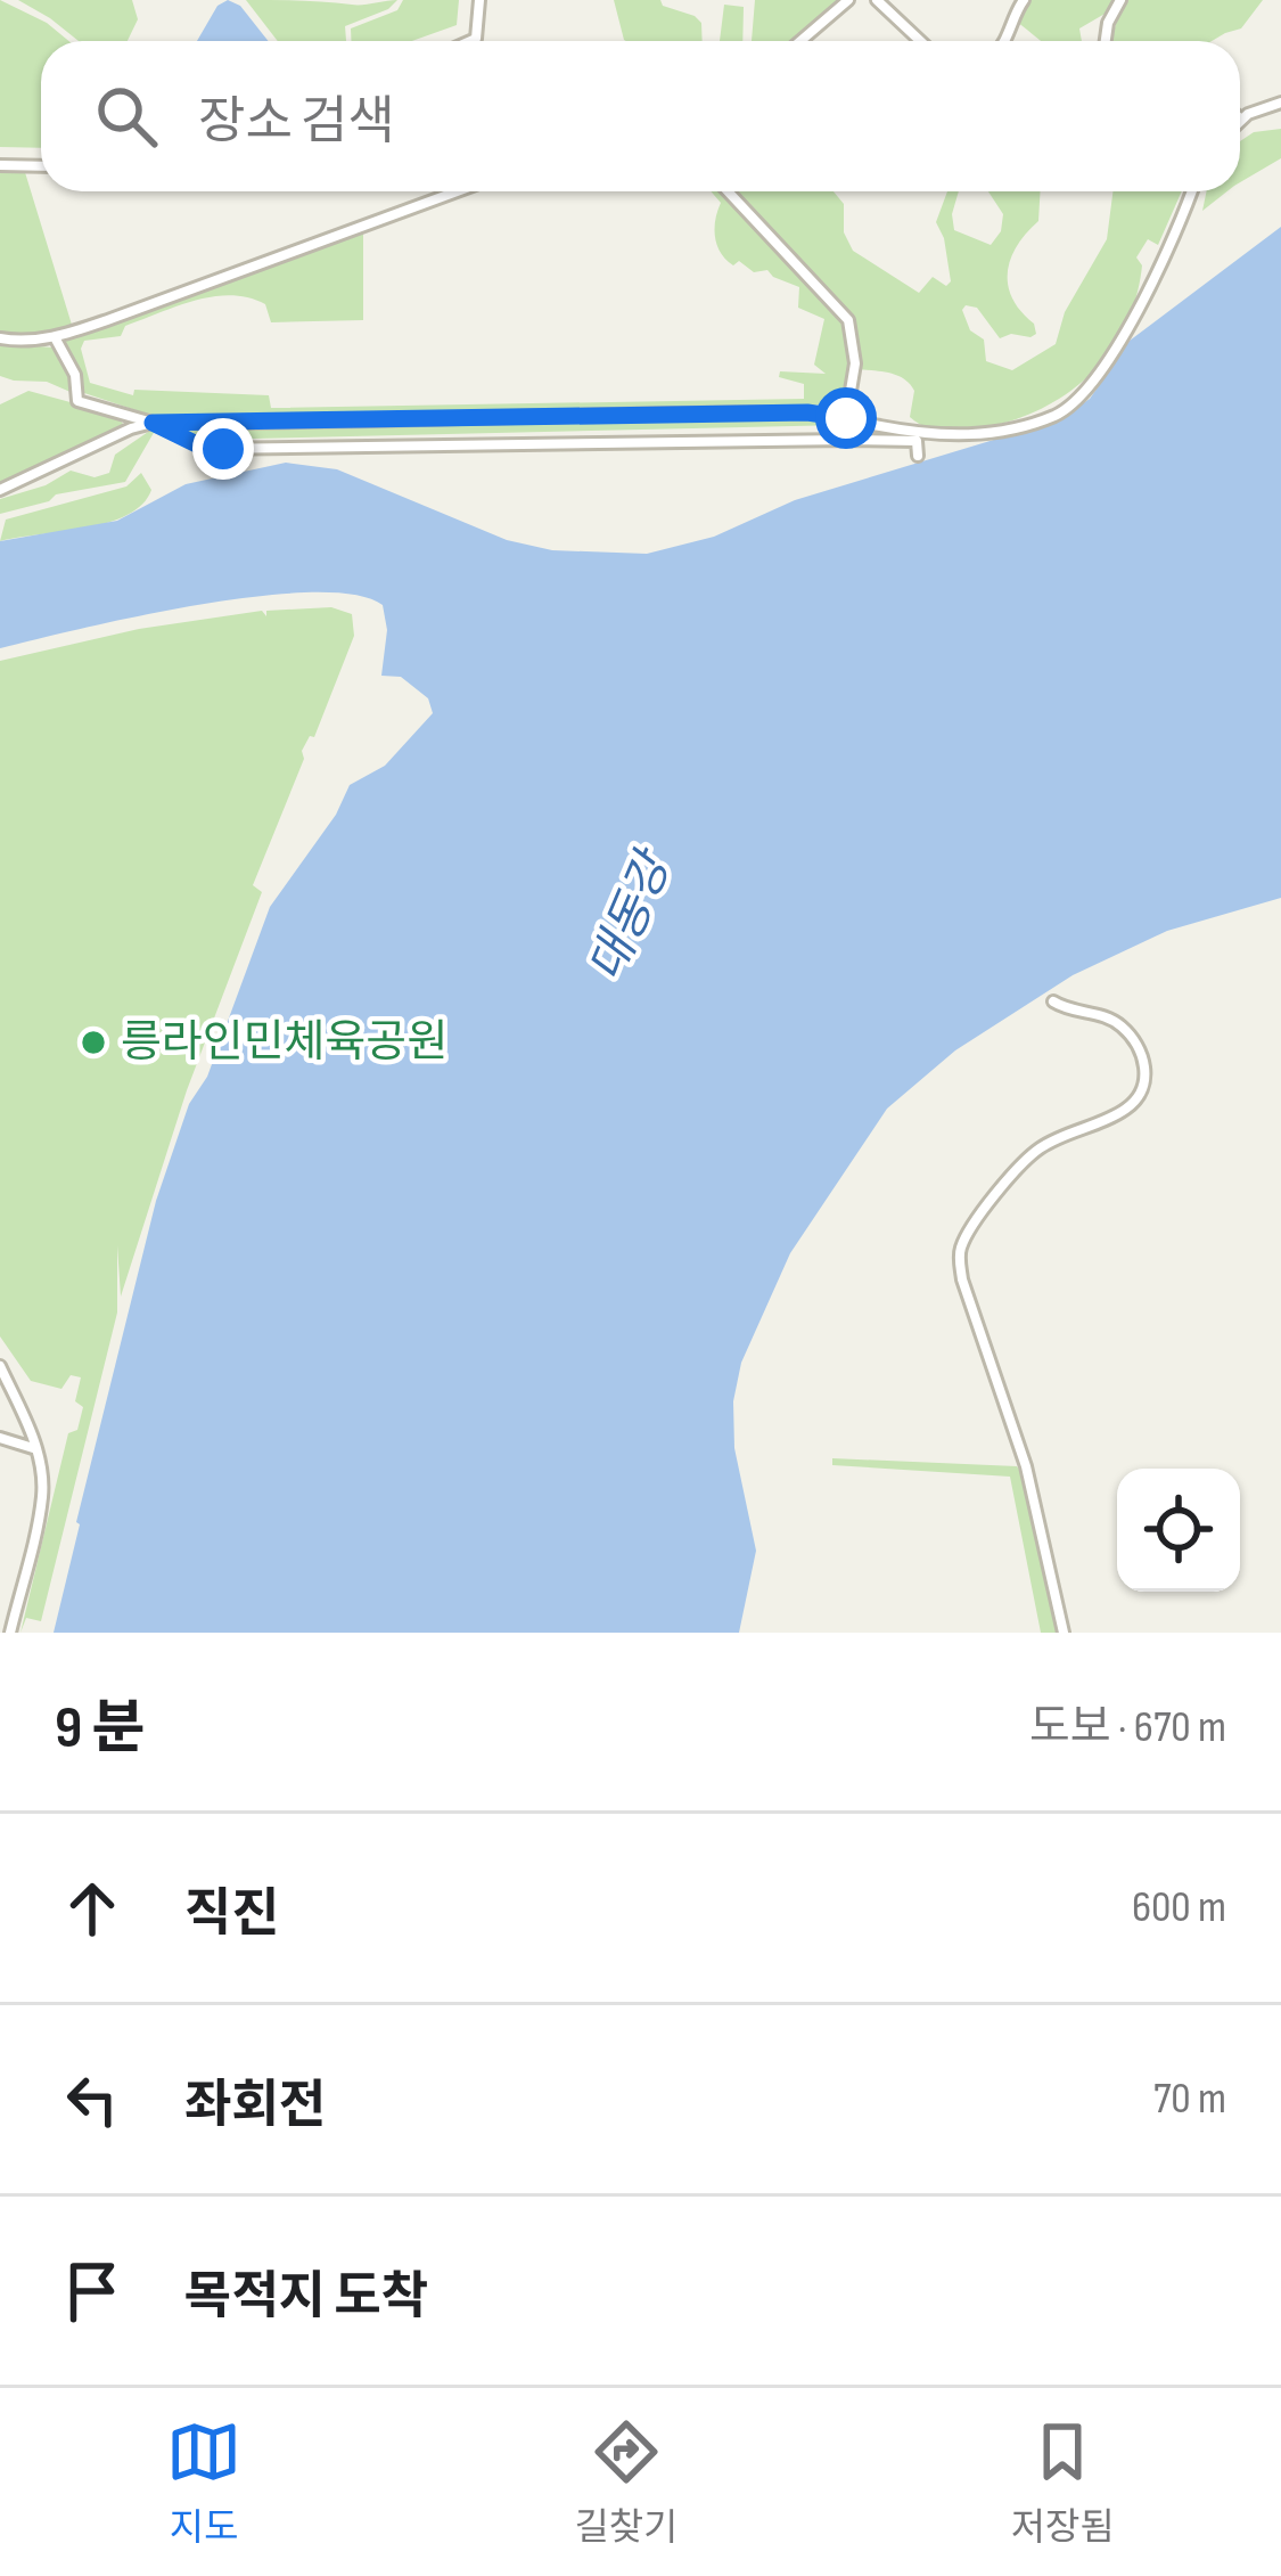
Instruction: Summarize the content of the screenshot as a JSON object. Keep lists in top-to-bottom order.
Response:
{
  "water": ["대동강"],
  "places": ["릉라인민체육공원"],
  "page": {
    "search": "장소 검색",
    "heading": ["9 분", "도보 · 670 m"],
    "list": [
      ["직진", "600 m"],
      ["좌회전", "70 m"],
      "목적지 도착"
    ],
    "nav": ["지도", "길찾기", "저장됨"]
  }
}
